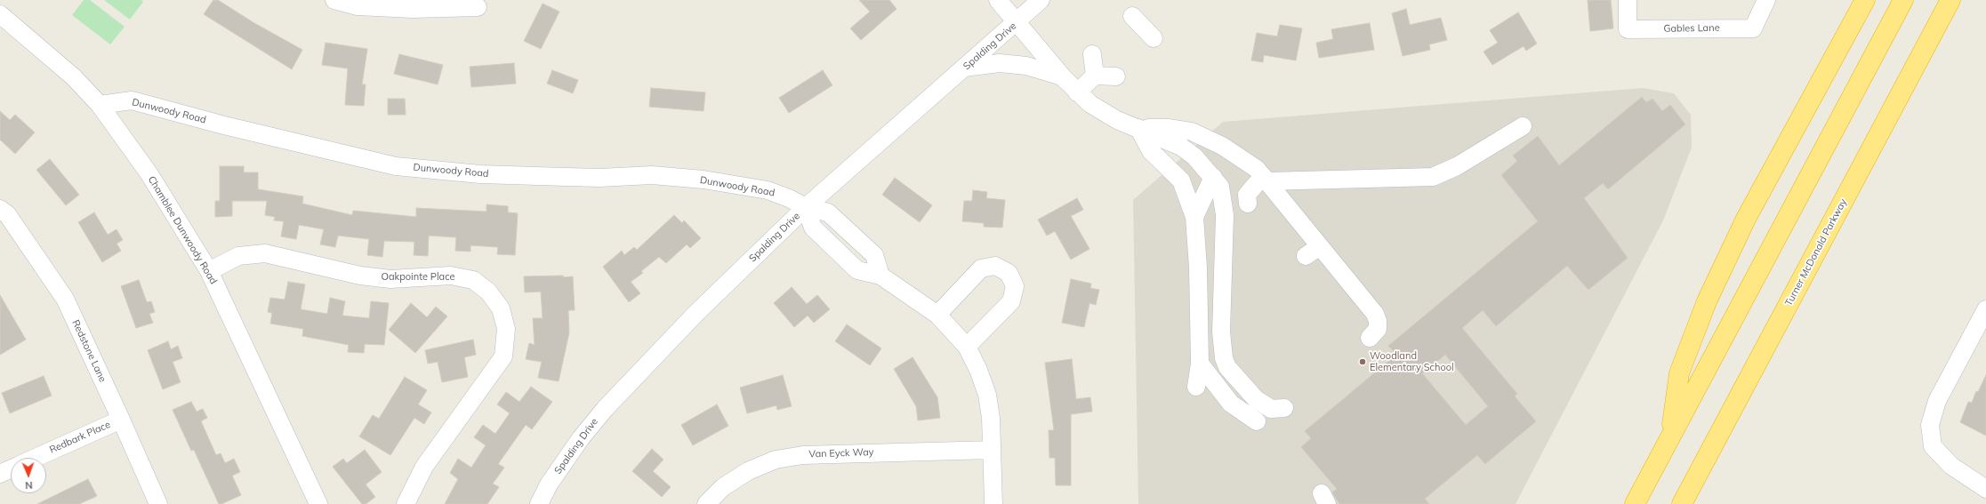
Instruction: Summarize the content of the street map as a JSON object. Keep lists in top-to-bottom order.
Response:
{
  "streets": {
    "highway": ["Turner McDonald Parkway"],
    "street": [
      "Gables Lane",
      "Spalding Drive",
      "Dunwoody Road",
      "Chamblee Dunwoody Road",
      "Oakpointe Place",
      "Redstone Lane",
      "Redbark Place",
      "Van Eyck Way"
    ]
  },
  "crossings": [
    ["Spalding Drive", "Dunwoody Road"],
    ["Dunwoody Road", "Chamblee Dunwoody Road"],
    ["Chamblee Dunwoody Road", "Oakpointe Place"],
    ["Redstone Lane", "Redbark Place"]
  ],
  "places": ["Woodland Elementary School"],
  "north": "bottom"
}
